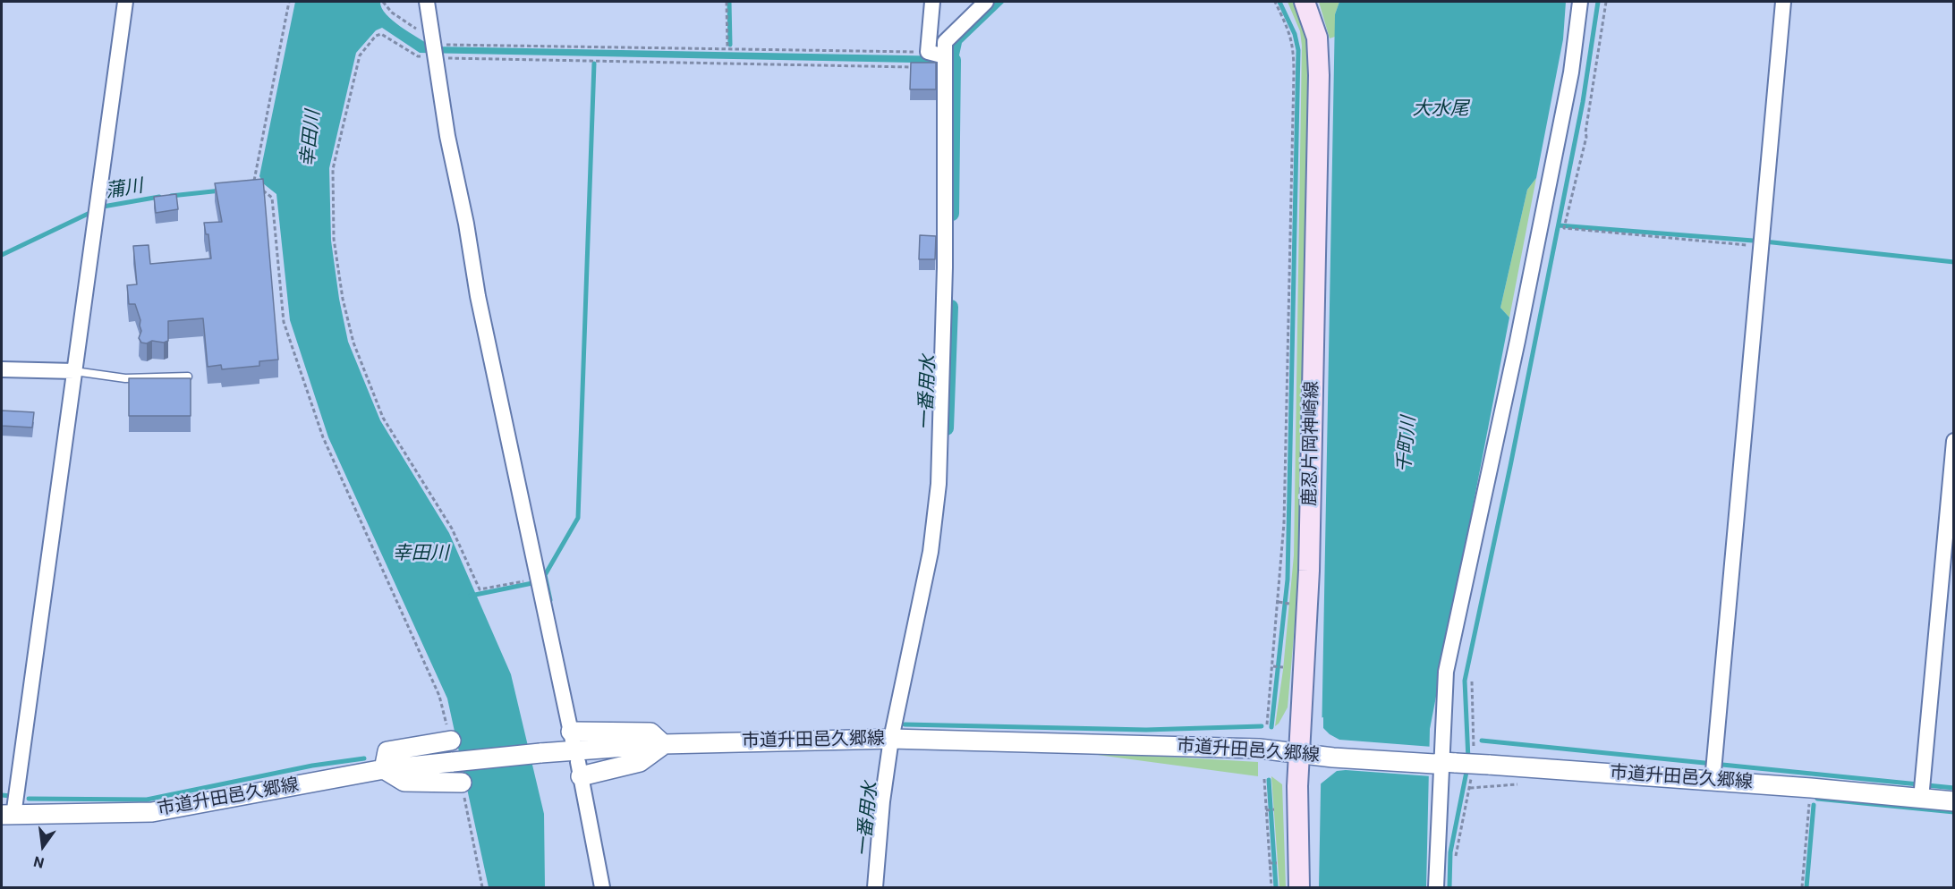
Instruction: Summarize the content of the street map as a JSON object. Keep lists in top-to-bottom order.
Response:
{
  "streets": {
    "main road": ["鹿忍片岡神崎線"],
    "street": ["市道升田邑久郷線"]
  },
  "crossings": [
    ["鹿忍片岡神崎線", "市道升田邑久郷線"]
  ],
  "water": [
    "大水尾",
    "幸田川",
    "蒲川",
    "一番用水",
    "千町川"
  ],
  "north": "bottom"
}
